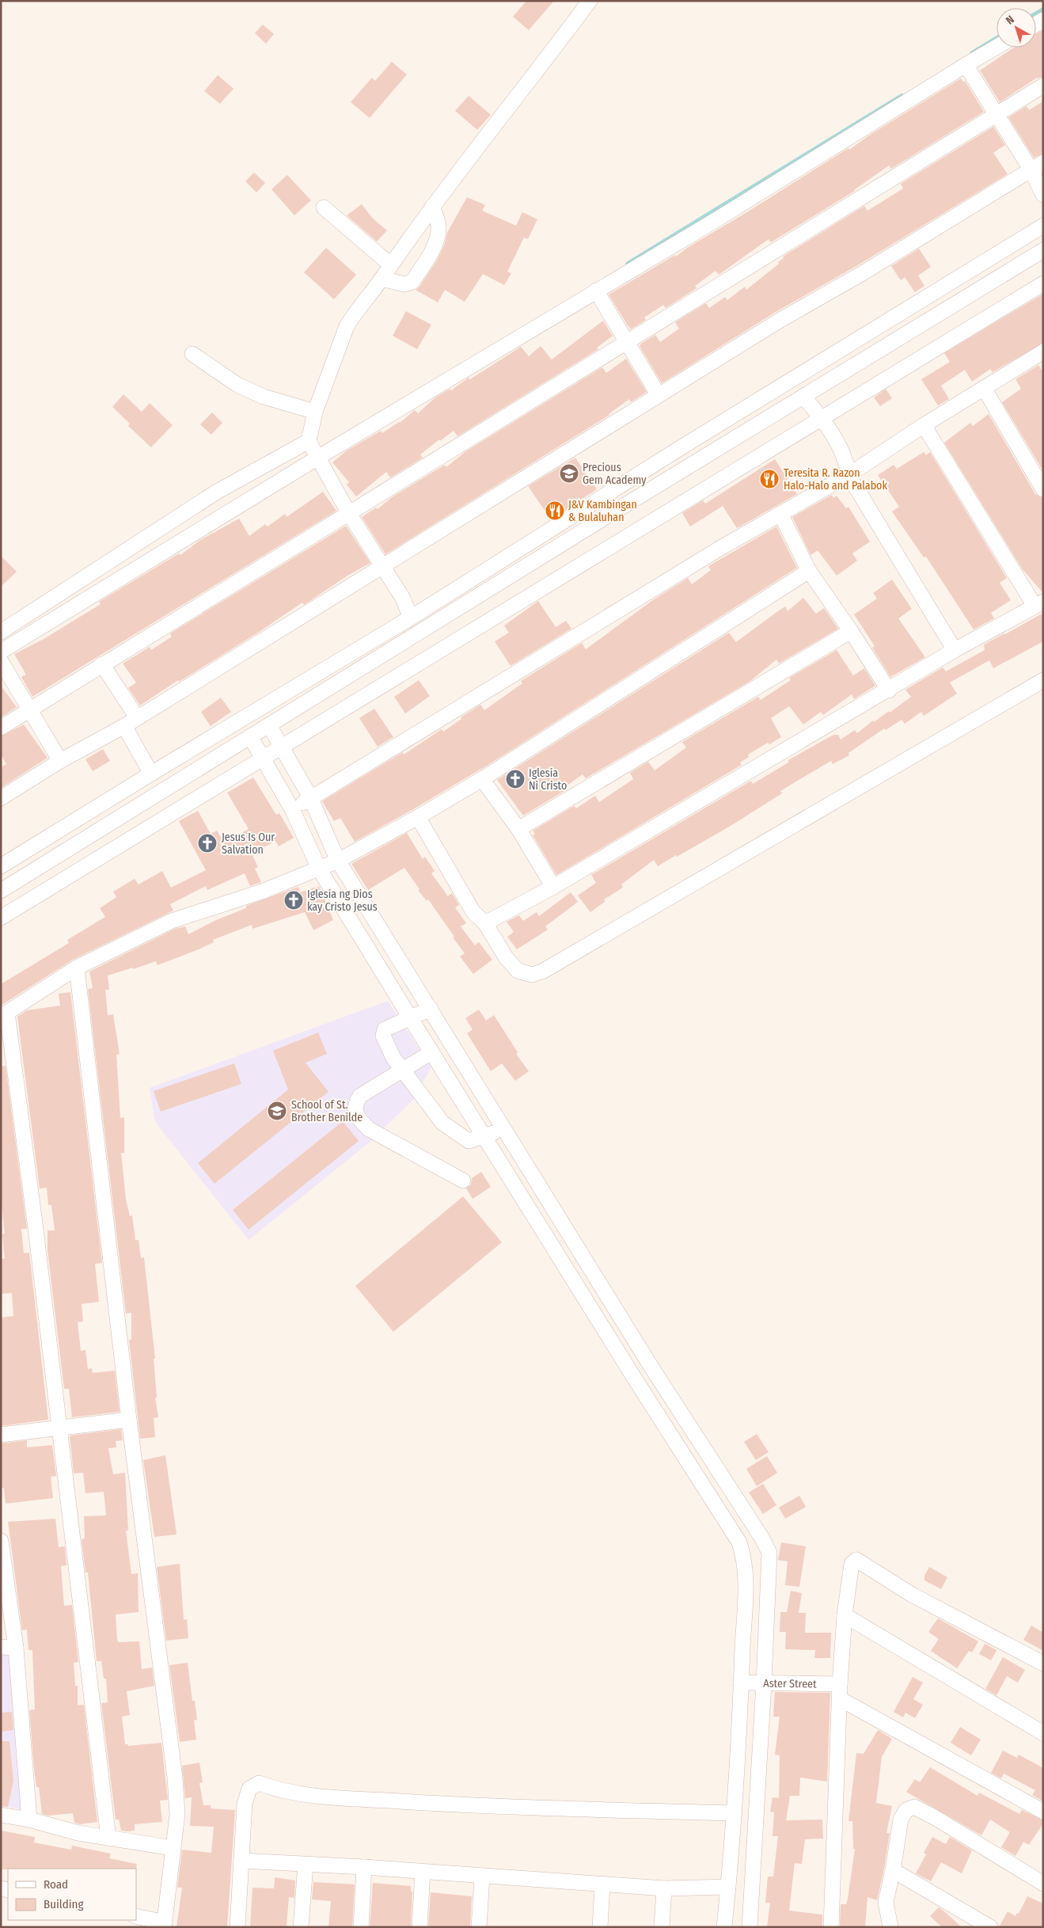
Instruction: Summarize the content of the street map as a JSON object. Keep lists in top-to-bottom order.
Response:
{
  "streets": {
    "street": ["Aster Street"]
  },
  "places": {
    "school or university": ["Precious Gem Academy", "School of St. Brother Benilde"],
    "restaurant": ["Teresita R. Razon Halo-Halo and Palabok", "J&V Kambingan & Bulaluhan"],
    "church": ["Iglesia Ni Cristo", "Jesus Is Our Salvation", "Iglesia ng Dios kay Cristo Jesus"]
  },
  "legend": ["Road", "Building"],
  "north": "top left"
}
